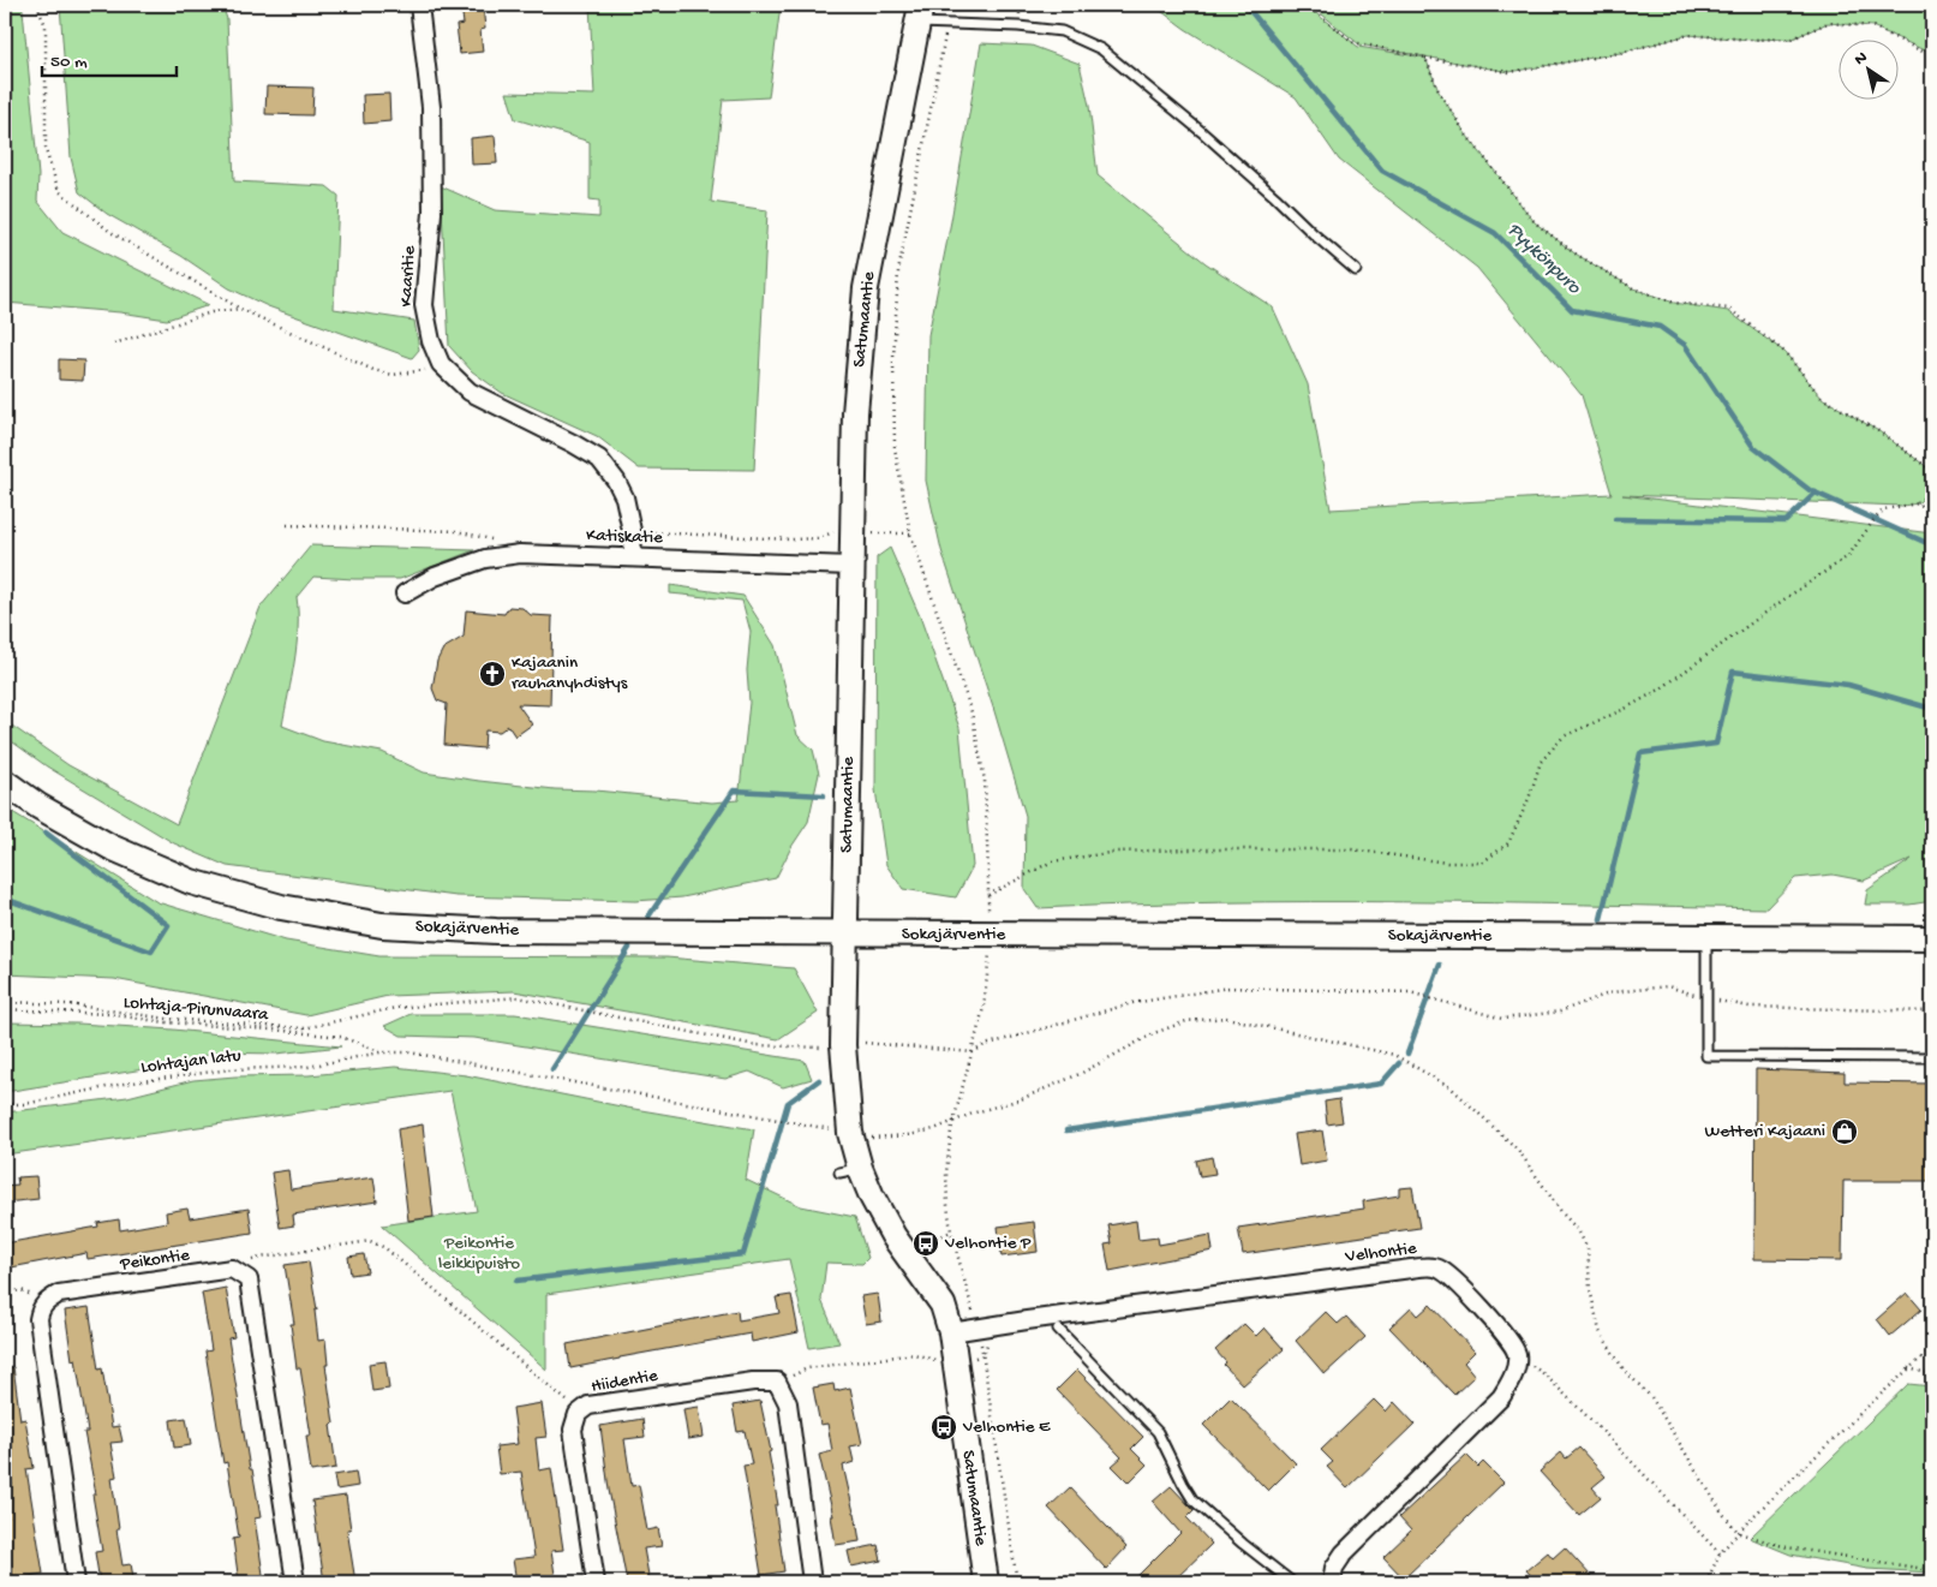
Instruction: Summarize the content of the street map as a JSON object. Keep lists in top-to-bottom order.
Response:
{
  "streets": {
    "street": [
      "Kaaritie",
      "Satumaantie",
      "Katiskatie",
      "Sokajärventie",
      "Velhontie",
      "Peikontie",
      "Hiidentie"
    ],
    "path": ["Lohtaja-Pirunvaara", "Lohtajan latu"]
  },
  "crossings": [
    ["Kaaritie", "Katiskatie"],
    ["Satumaantie", "Katiskatie"],
    ["Satumaantie", "Sokajärventie"],
    ["Satumaantie", "Velhontie"],
    ["Lohtaja-Pirunvaara", "Lohtajan latu"]
  ],
  "water": ["Pyykönpuro"],
  "parks": ["Peikontie leikkipuisto"],
  "places": {
    "church": ["Kajaanin rauhanyhdistys"],
    "shop": ["Wetteri Kajaani"],
    "bus stop": ["Velhontie P", "Velhontie E"]
  },
  "scale_bar": "50 m",
  "north": "top left"
}
